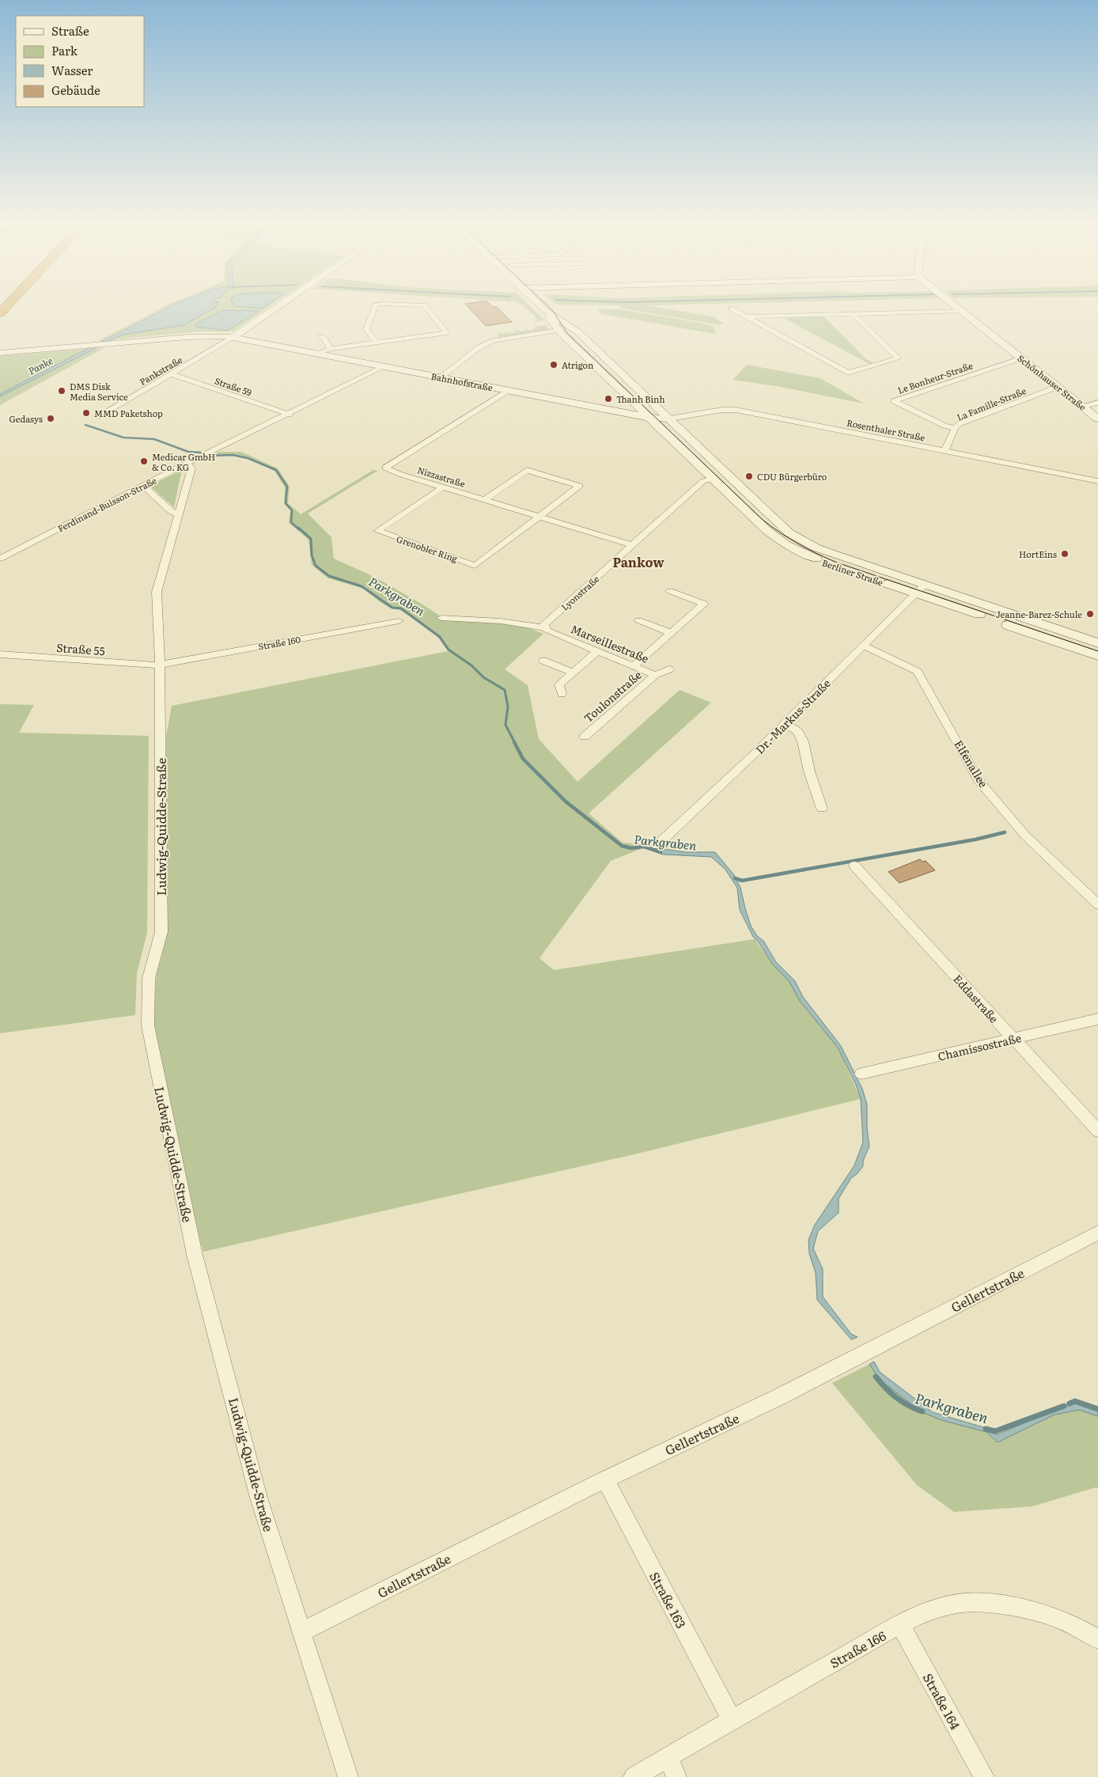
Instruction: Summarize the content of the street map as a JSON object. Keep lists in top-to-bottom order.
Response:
{
  "streets": {
    "main road": ["Bahnhofstraße", "Schönhauser Straße", "Berliner Straße"],
    "street": [
      "Pankstraße",
      "Le Bonheur-Straße",
      "Straße 59",
      "La Famille-Straße",
      "Rosenthaler Straße",
      "Nizzastraße",
      "Ferdinand-Buisson-Straße",
      "Grenobler Ring",
      "Lyonstraße",
      "Straße 160",
      "Marseillestraße",
      "Straße 55",
      "Toulonstraße",
      "Dr.-Markus-Straße",
      "Elfenallee",
      "Ludwig-Quidde-Straße",
      "Eddastraße",
      "Chamissostraße",
      "Gellertstraße",
      "Straße 163",
      "Straße 166",
      "Straße 164"
    ]
  },
  "crossings": [
    ["Pankstraße", "Bahnhofstraße"],
    ["Pankstraße", "Straße 59"],
    ["Le Bonheur-Straße", "Schönhauser Straße"],
    ["Le Bonheur-Straße", "La Famille-Straße"],
    ["Bahnhofstraße", "Rosenthaler Straße"],
    ["Bahnhofstraße", "Nizzastraße"],
    ["Bahnhofstraße", "Ferdinand-Buisson-Straße"],
    ["Bahnhofstraße", "Berliner Straße"],
    ["Schönhauser Straße", "La Famille-Straße"],
    ["Straße 59", "Ferdinand-Buisson-Straße"],
    ["La Famille-Straße", "Rosenthaler Straße"],
    ["Rosenthaler Straße", "Berliner Straße"],
    ["Nizzastraße", "Grenobler Ring"],
    ["Nizzastraße", "Lyonstraße"],
    ["Ferdinand-Buisson-Straße", "Ludwig-Quidde-Straße"],
    ["Berliner Straße", "Lyonstraße"],
    ["Berliner Straße", "Dr.-Markus-Straße"],
    ["Lyonstraße", "Marseillestraße"],
    ["Straße 160", "Straße 55"],
    ["Straße 160", "Ludwig-Quidde-Straße"],
    ["Marseillestraße", "Toulonstraße"],
    ["Straße 55", "Ludwig-Quidde-Straße"],
    ["Dr.-Markus-Straße", "Elfenallee"],
    ["Ludwig-Quidde-Straße", "Gellertstraße"],
    ["Eddastraße", "Chamissostraße"],
    ["Gellertstraße", "Straße 163"],
    ["Straße 163", "Straße 166"],
    ["Straße 166", "Straße 164"]
  ],
  "districts": ["Pankow"],
  "water": ["Panke", "Parkgraben"],
  "places": [
    "Atrigon",
    "DMS Disk Media Service",
    "Thanh Binh",
    "MMD Paketshop",
    "Gedasys",
    "Medicar GmbH & Co. KG",
    "CDU Bürgerbüro",
    "HortEins",
    "Jeanne-Barez-Schule"
  ],
  "legend": [
    "Straße",
    "Park",
    "Wasser",
    "Gebäude"
  ]
}
